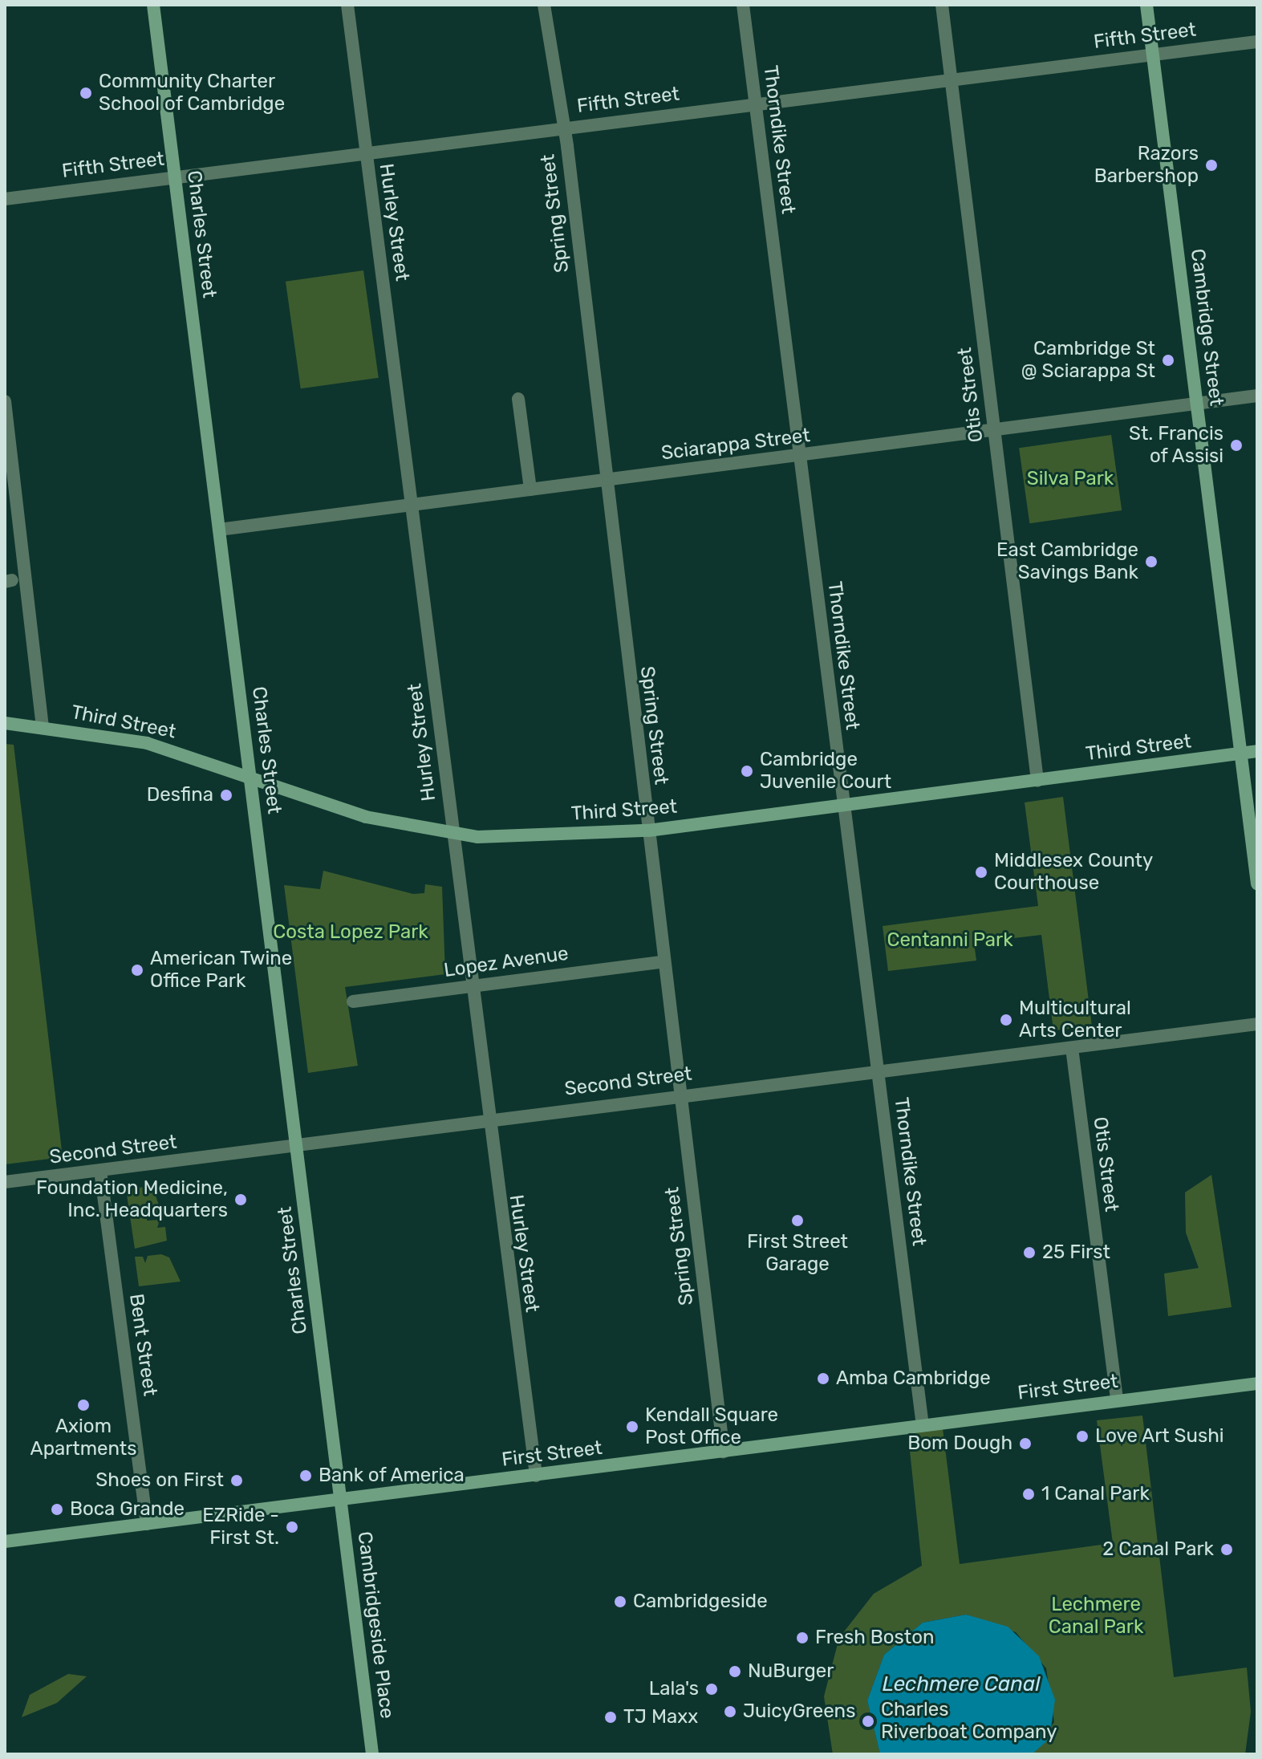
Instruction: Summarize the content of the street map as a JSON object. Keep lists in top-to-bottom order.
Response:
{
  "streets": {
    "street": [
      "Fifth Street",
      "Thorndike Street",
      "Spring Street",
      "Hurley Street",
      "Charles Street",
      "Cambridge Street",
      "Otis Street",
      "Sciarappa Street",
      "Third Street",
      "Lopez Avenue",
      "Second Street",
      "Bent Street",
      "First Street",
      "Cambridgeside Place"
    ]
  },
  "crossings": [
    ["Fifth Street", "Thorndike Street"],
    ["Fifth Street", "Spring Street"],
    ["Fifth Street", "Hurley Street"],
    ["Fifth Street", "Charles Street"],
    ["Fifth Street", "Cambridge Street"],
    ["Fifth Street", "Otis Street"],
    ["Thorndike Street", "Sciarappa Street"],
    ["Thorndike Street", "Third Street"],
    ["Thorndike Street", "Second Street"],
    ["Thorndike Street", "First Street"],
    ["Spring Street", "Sciarappa Street"],
    ["Spring Street", "Third Street"],
    ["Spring Street", "Lopez Avenue"],
    ["Spring Street", "Second Street"],
    ["Spring Street", "First Street"],
    ["Hurley Street", "Sciarappa Street"],
    ["Hurley Street", "Third Street"],
    ["Hurley Street", "Lopez Avenue"],
    ["Hurley Street", "Second Street"],
    ["Hurley Street", "First Street"],
    ["Charles Street", "Sciarappa Street"],
    ["Charles Street", "Third Street"],
    ["Charles Street", "Second Street"],
    ["Charles Street", "First Street"],
    ["Charles Street", "Cambridgeside Place"],
    ["Cambridge Street", "Sciarappa Street"],
    ["Cambridge Street", "Third Street"],
    ["Otis Street", "Sciarappa Street"],
    ["Otis Street", "Third Street"],
    ["Otis Street", "Second Street"],
    ["Otis Street", "First Street"],
    ["Second Street", "Bent Street"],
    ["Bent Street", "First Street"],
    ["First Street", "Cambridgeside Place"]
  ],
  "water": ["Lechmere Canal"],
  "parks": [
    "Silva Park",
    "Costa Lopez Park",
    "Centanni Park",
    "Lechmere Canal Park"
  ],
  "places": [
    "Community Charter School of Cambridge",
    "Razors Barbershop",
    "Cambridge St @ Sciarappa St",
    "St. Francis of Assisi",
    "East Cambridge Savings Bank",
    "Cambridge Juvenile Court",
    "Desfina",
    "Middlesex County Courthouse",
    "American Twine Office Park",
    "Multicultural Arts Center",
    "Foundation Medicine, Inc. Headquarters",
    "First Street Garage",
    "25 First",
    "Amba Cambridge",
    "Axiom Apartments",
    "Kendall Square Post Office",
    "Love Art Sushi",
    "Bom Dough",
    "Bank of America",
    "Shoes on First",
    "1 Canal Park",
    "Boca Grande",
    "EZRide - First St.",
    "2 Canal Park",
    "Cambridgeside",
    "Fresh Boston",
    "NuBurger",
    "Lala's",
    "JuicyGreens",
    "TJ Maxx",
    "Charles Riverboat Company"
  ]
}
